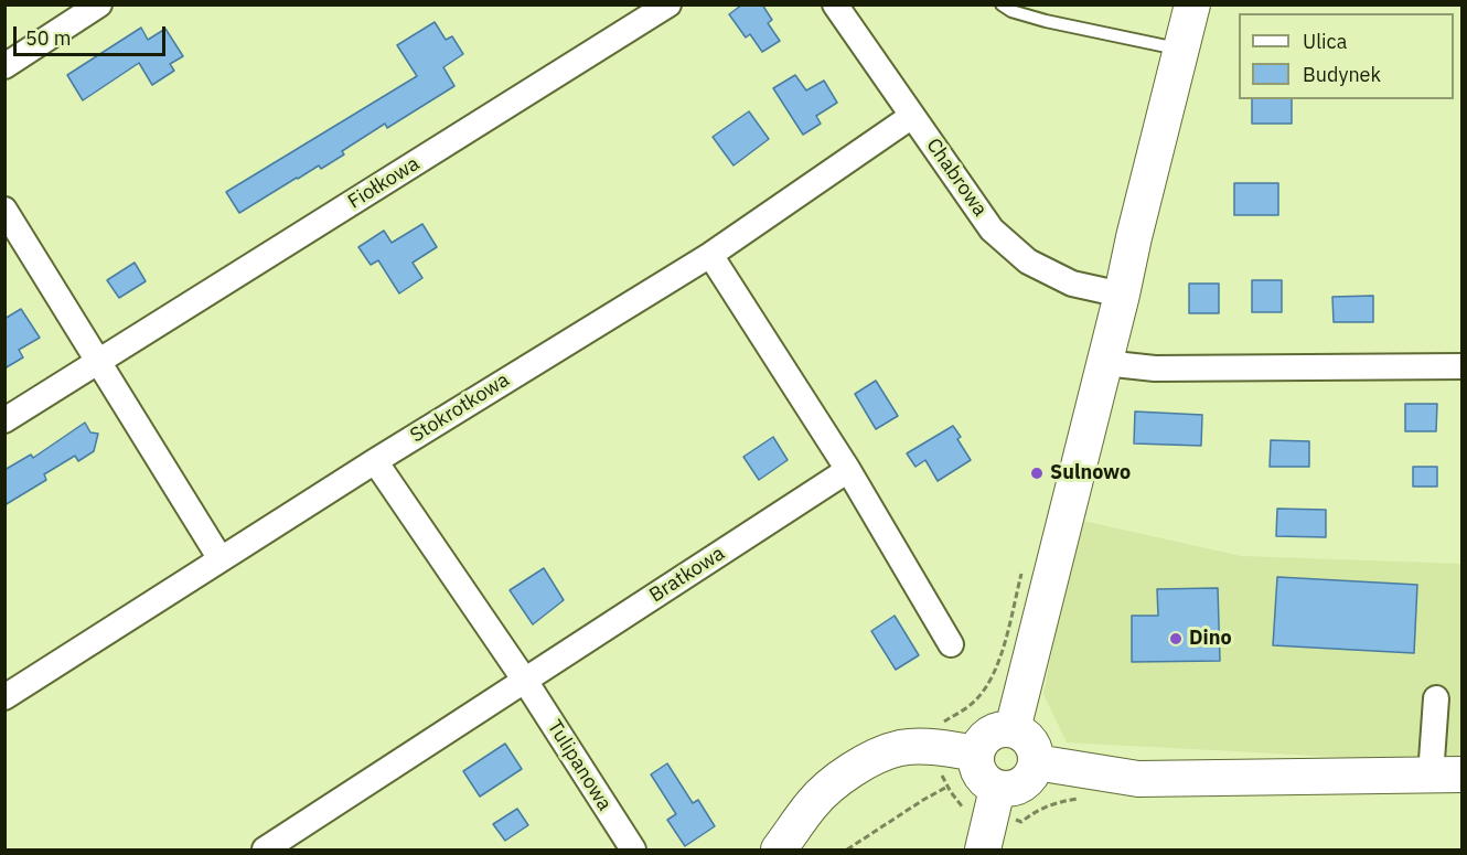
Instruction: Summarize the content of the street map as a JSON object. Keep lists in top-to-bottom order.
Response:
{
  "streets": {
    "street": [
      "Chabrowa",
      "Fiołkowa",
      "Stokrotkowa",
      "Bratkowa",
      "Tulipanowa"
    ]
  },
  "crossings": [
    ["Chabrowa", "Stokrotkowa"],
    ["Bratkowa", "Tulipanowa"]
  ],
  "places": ["Sulnowo", "Dino"],
  "legend": ["Ulica", "Budynek"],
  "scale_bar": "50 m"
}
